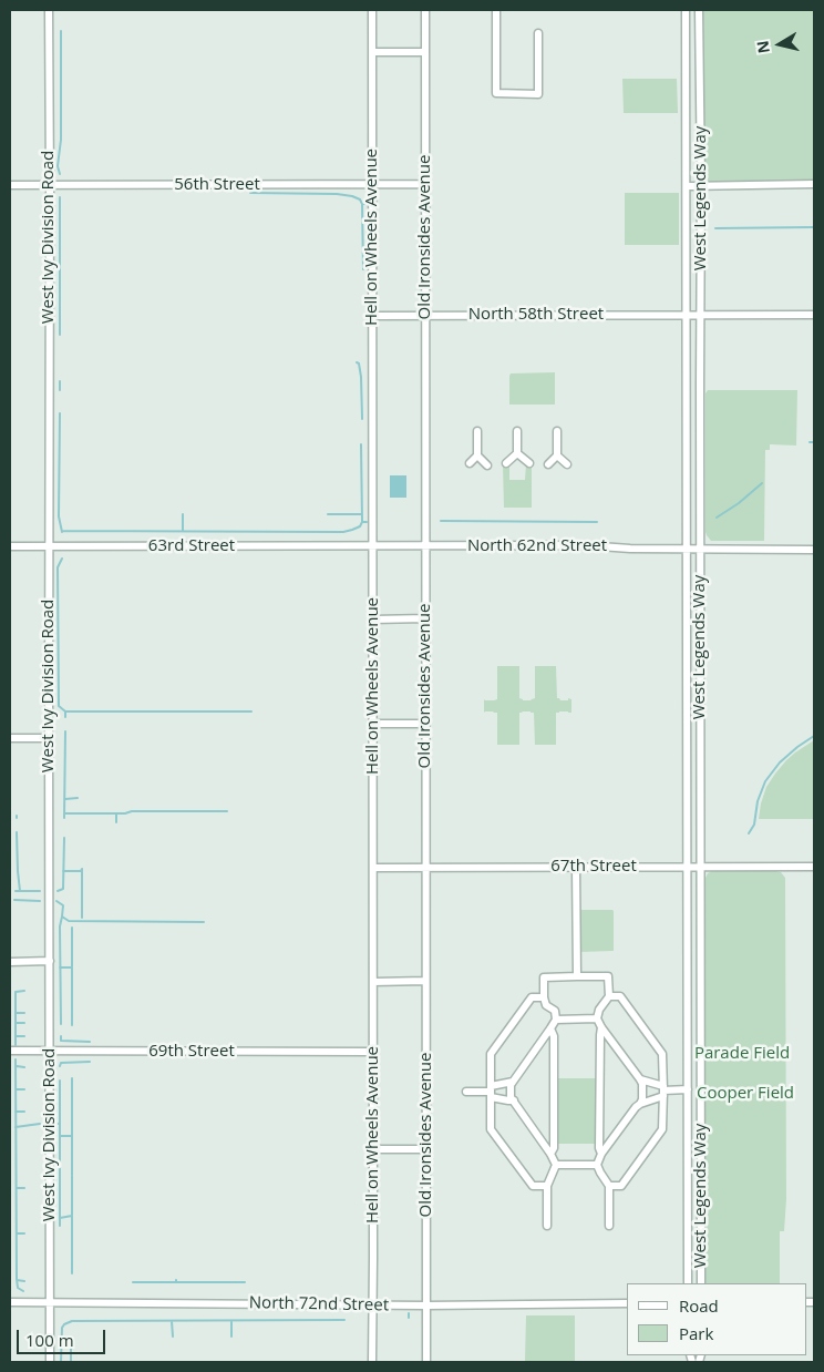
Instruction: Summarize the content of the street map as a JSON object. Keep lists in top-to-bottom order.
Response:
{
  "streets": {
    "street": [
      "56th Street",
      "West Legends Way",
      "West Ivy Division Road",
      "Hell on Wheels Avenue",
      "Old Ironsides Avenue",
      "North 58th Street",
      "63rd Street",
      "North 62nd Street",
      "67th Street",
      "69th Street",
      "North 72nd Street"
    ]
  },
  "crossings": [
    ["56th Street", "West Ivy Division Road"],
    ["56th Street", "Hell on Wheels Avenue"],
    ["56th Street", "Old Ironsides Avenue"],
    ["West Legends Way", "North 58th Street"],
    ["West Legends Way", "North 62nd Street"],
    ["West Legends Way", "67th Street"],
    ["West Ivy Division Road", "63rd Street"],
    ["West Ivy Division Road", "69th Street"],
    ["West Ivy Division Road", "North 72nd Street"],
    ["Hell on Wheels Avenue", "North 58th Street"],
    ["Hell on Wheels Avenue", "63rd Street"],
    ["Hell on Wheels Avenue", "North 62nd Street"],
    ["Hell on Wheels Avenue", "67th Street"],
    ["Hell on Wheels Avenue", "69th Street"],
    ["Hell on Wheels Avenue", "North 72nd Street"],
    ["Old Ironsides Avenue", "North 58th Street"],
    ["Old Ironsides Avenue", "North 62nd Street"],
    ["Old Ironsides Avenue", "67th Street"],
    ["Old Ironsides Avenue", "North 72nd Street"],
    ["63rd Street", "North 62nd Street"]
  ],
  "parks": ["Parade Field", "Cooper Field"],
  "legend": ["Road", "Park"],
  "scale_bar": "100 m",
  "north": "left"
}
